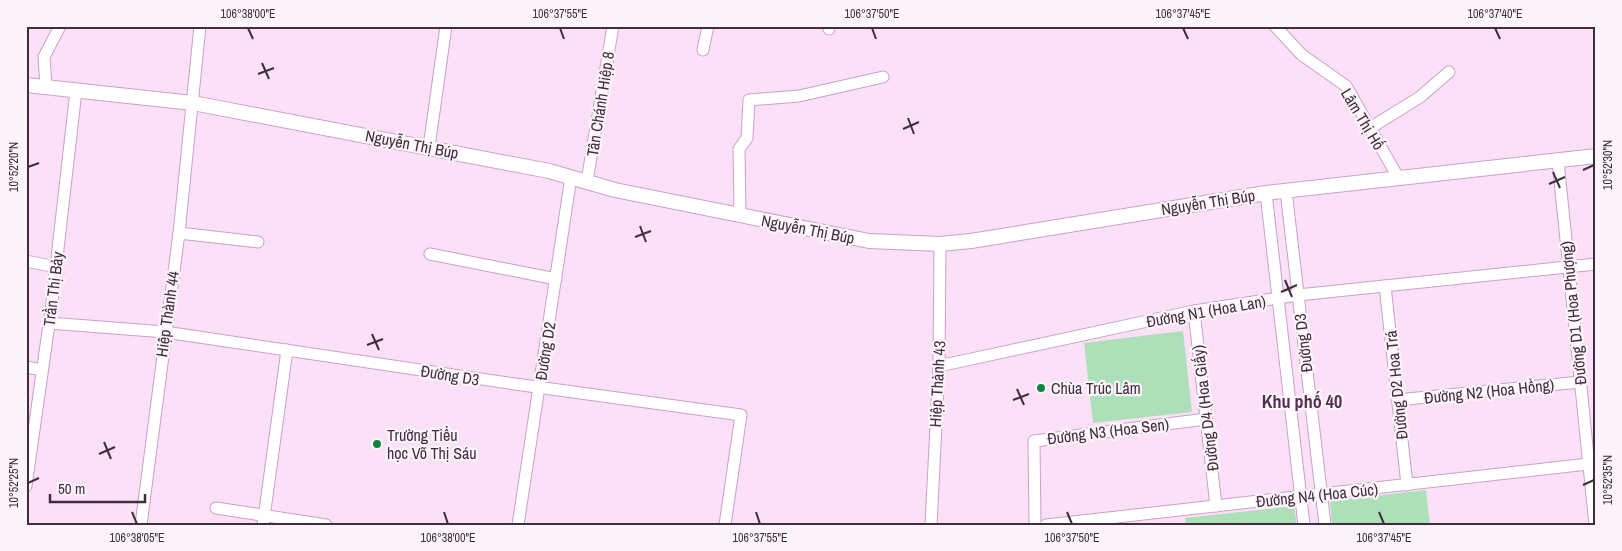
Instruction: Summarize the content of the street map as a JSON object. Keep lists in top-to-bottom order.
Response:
{
  "streets": {
    "street": [
      "Tân Chánh Hiệp 8",
      "Lâm Thị Hố",
      "Nguyễn Thị Búp",
      "Trần Thị Bảy",
      "Đường N1 (Hoa Lan)",
      "Đường D1 (Hoa Phượng)",
      "Hiệp Thành 44",
      "Đường D3",
      "Đường D2",
      "Hiệp Thành 43",
      "Đường D2 Hoa Trá",
      "Đường N2 (Hoa Hồng)",
      "Đường D4 (Hoa Giấy)",
      "Đường N3 (Hoa Sen)",
      "Đường N4 (Hoa Cúc)"
    ]
  },
  "crossings": [
    ["Tân Chánh Hiệp 8", "Nguyễn Thị Búp"],
    ["Lâm Thị Hố", "Nguyễn Thị Búp"],
    ["Nguyễn Thị Búp", "Trần Thị Bảy"],
    ["Nguyễn Thị Búp", "Đường D1 (Hoa Phượng)"],
    ["Nguyễn Thị Búp", "Hiệp Thành 44"],
    ["Nguyễn Thị Búp", "Đường D3"],
    ["Nguyễn Thị Búp", "Đường D2"],
    ["Nguyễn Thị Búp", "Hiệp Thành 43"],
    ["Trần Thị Bảy", "Đường D3"],
    ["Đường N1 (Hoa Lan)", "Đường D1 (Hoa Phượng)"],
    ["Đường N1 (Hoa Lan)", "Đường D3"],
    ["Đường N1 (Hoa Lan)", "Hiệp Thành 43"],
    ["Đường N1 (Hoa Lan)", "Đường D2 Hoa Trá"],
    ["Đường N1 (Hoa Lan)", "Đường D4 (Hoa Giấy)"],
    ["Đường D1 (Hoa Phượng)", "Đường N2 (Hoa Hồng)"],
    ["Đường D1 (Hoa Phượng)", "Đường N4 (Hoa Cúc)"],
    ["Hiệp Thành 44", "Đường D3"],
    ["Đường D3", "Đường D2"],
    ["Đường D3", "Đường N4 (Hoa Cúc)"],
    ["Đường D2 Hoa Trá", "Đường N2 (Hoa Hồng)"],
    ["Đường D2 Hoa Trá", "Đường N4 (Hoa Cúc)"],
    ["Đường D4 (Hoa Giấy)", "Đường N3 (Hoa Sen)"],
    ["Đường D4 (Hoa Giấy)", "Đường N4 (Hoa Cúc)"]
  ],
  "districts": ["Khu phố 40"],
  "places": ["Chùa Trúc Lâm", "Trường Tiểu học Võ Thị Sáu"],
  "scale_bar": "50 m",
  "coordinates": [
    "106°38'00\"E",
    "106°37'55\"E",
    "106°37'50\"E",
    "106°37'45\"E",
    "106°37'40\"E",
    "10°52'30\"N",
    "10°52'20\"N",
    "10°52'35\"N",
    "10°52'25\"N",
    "106°38'05\"E"
  ]
}
